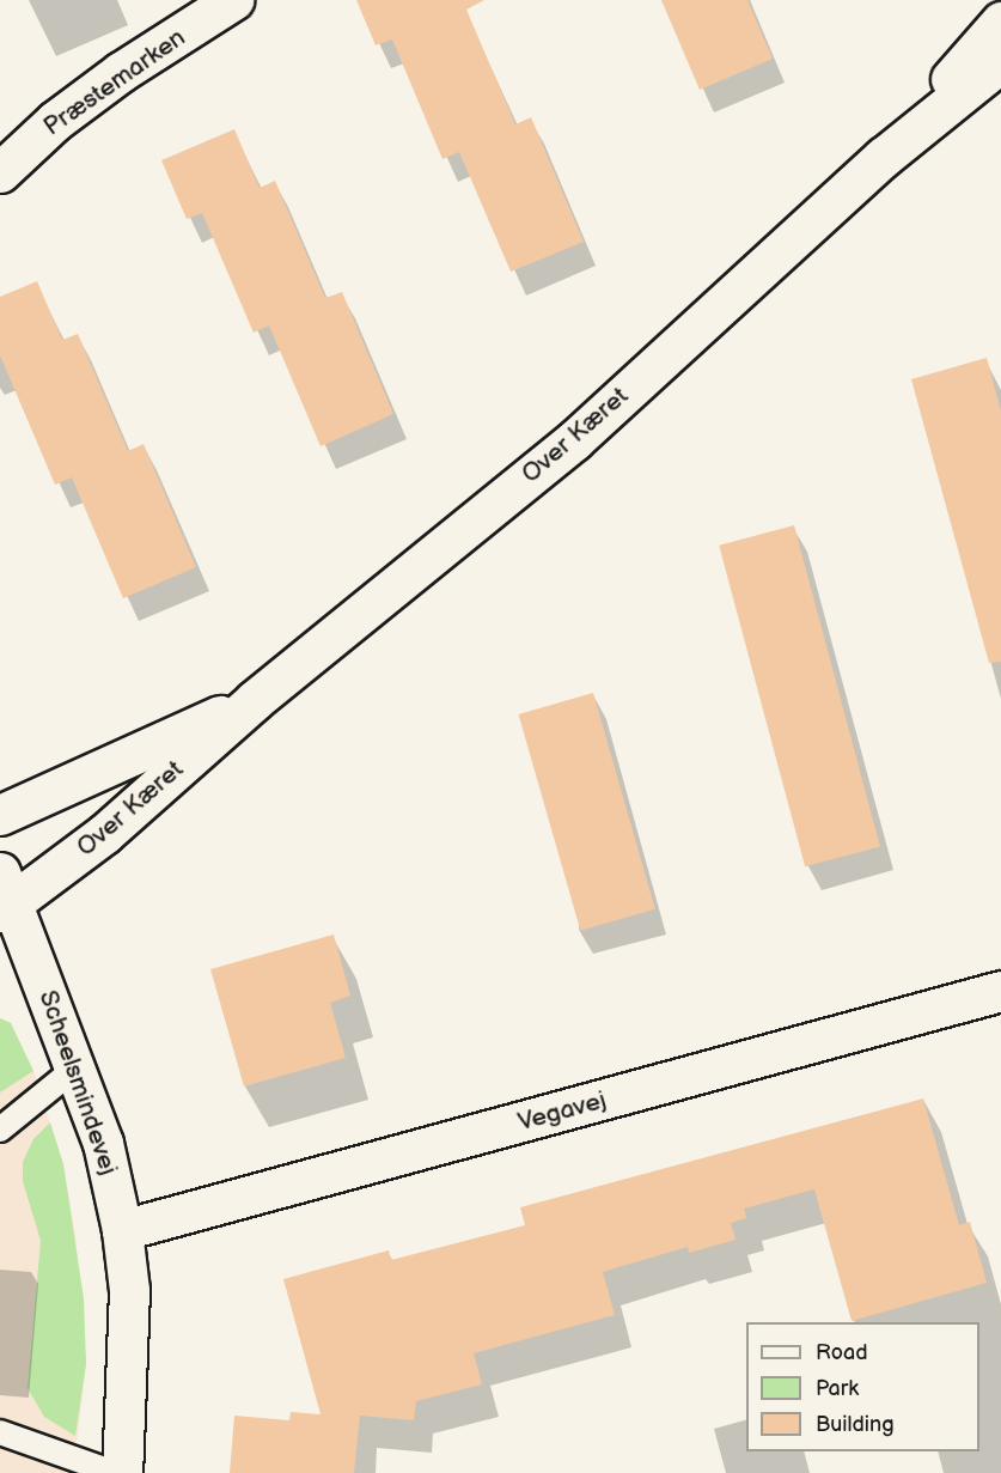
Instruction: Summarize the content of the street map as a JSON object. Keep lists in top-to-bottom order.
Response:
{
  "streets": {
    "street": [
      "Præstemarken",
      "Over Kæret",
      "Scheelsmindevej",
      "Vegavej"
    ]
  },
  "crossings": [
    ["Over Kæret", "Scheelsmindevej"],
    ["Scheelsmindevej", "Vegavej"]
  ],
  "legend": ["Road", "Park", "Building"]
}
